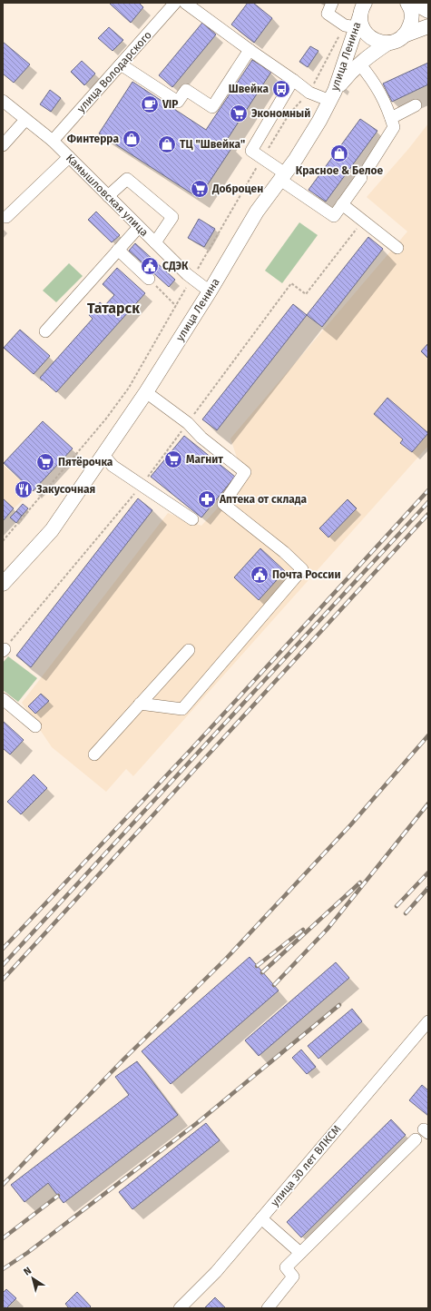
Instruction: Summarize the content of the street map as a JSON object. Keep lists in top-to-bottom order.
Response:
{
  "streets": {
    "main road": ["улица Ленина"],
    "street": ["улица Володарского", "Камышловская улица", "улица 30 лет ВЛКСМ"]
  },
  "crossings": [
    ["улица Ленина", "Камышловская улица"],
    ["улица Володарского", "Камышловская улица"]
  ],
  "districts": ["Татарск"],
  "places": {
    "bus stop": ["Швейка"],
    "cafe": ["VIP"],
    "supermarket": [
      "Экономный",
      "Доброцен",
      "Магнит",
      "Пятёрочка"
    ],
    "shop": ["Финтерра", "ТЦ \"Швейка\"", "Красное & Белое"],
    "public building": ["СДЭК", "Почта России"],
    "restaurant": ["Закусочная"],
    "pharmacy": ["Аптека от склада"]
  },
  "north": "top left"
}
